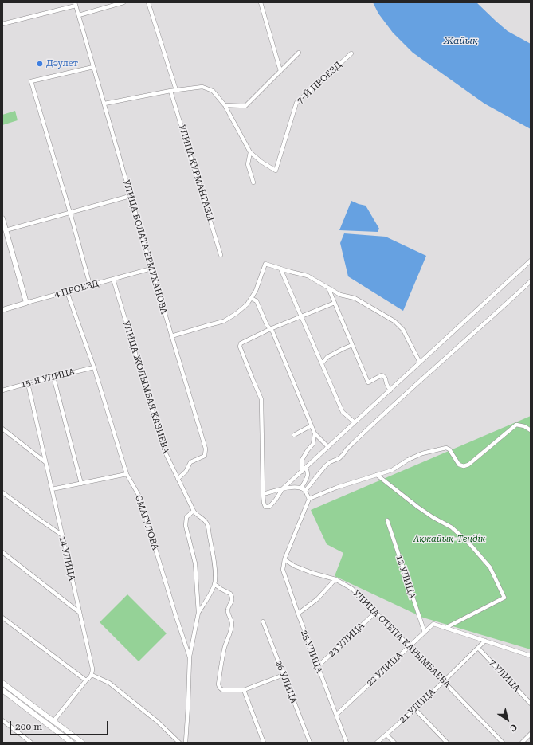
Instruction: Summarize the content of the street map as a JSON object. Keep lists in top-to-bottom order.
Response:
{
  "streets": {
    "main road": ["4 ПРОЕЗД"],
    "street": [
      "7-Й ПРОЕЗД",
      "УЛИЦА КУРМАНГАЗЫ",
      "УЛИЦА БОЛАТА ЕРМУХАНОВА",
      "15-Я УЛИЦА",
      "УЛИЦА ЖОЛЫМБАЯ КАЗИЕВА",
      "СМАГУЛОВА",
      "14 УЛИЦА",
      "12 УЛИЦА",
      "УЛИЦА ОТЕПА КАРЫМБАЕВА",
      "23 УЛИЦА",
      "25 УЛИЦА",
      "22 УЛИЦА",
      "7 УЛИЦА",
      "26 УЛИЦА",
      "21 УЛИЦА"
    ]
  },
  "crossings": [
    ["УЛИЦА БОЛАТА ЕРМУХАНОВА", "4 ПРОЕЗД"],
    ["УЛИЦА БОЛАТА ЕРМУХАНОВА", "УЛИЦА ЖОЛЫМБАЯ КАЗИЕВА"],
    ["4 ПРОЕЗД", "УЛИЦА ЖОЛЫМБАЯ КАЗИЕВА"],
    ["4 ПРОЕЗД", "СМАГУЛОВА"],
    ["15-Я УЛИЦА", "СМАГУЛОВА"],
    ["15-Я УЛИЦА", "14 УЛИЦА"],
    ["УЛИЦА ЖОЛЫМБАЯ КАЗИЕВА", "СМАГУЛОВА"],
    ["12 УЛИЦА", "22 УЛИЦА"],
    ["УЛИЦА ОТЕПА КАРЫМБАЕВА", "23 УЛИЦА"],
    ["УЛИЦА ОТЕПА КАРЫМБАЕВА", "25 УЛИЦА"],
    ["УЛИЦА ОТЕПА КАРЫМБАЕВА", "22 УЛИЦА"],
    ["УЛИЦА ОТЕПА КАРЫМБАЕВА", "21 УЛИЦА"],
    ["23 УЛИЦА", "25 УЛИЦА"],
    ["25 УЛИЦА", "22 УЛИЦА"],
    ["7 УЛИЦА", "21 УЛИЦА"]
  ],
  "water": ["Жайық"],
  "parks": ["Ақжайық-Теңдік"],
  "places": ["Дәулет"],
  "scale_bar": "200 m",
  "north": "bottom right"
}
